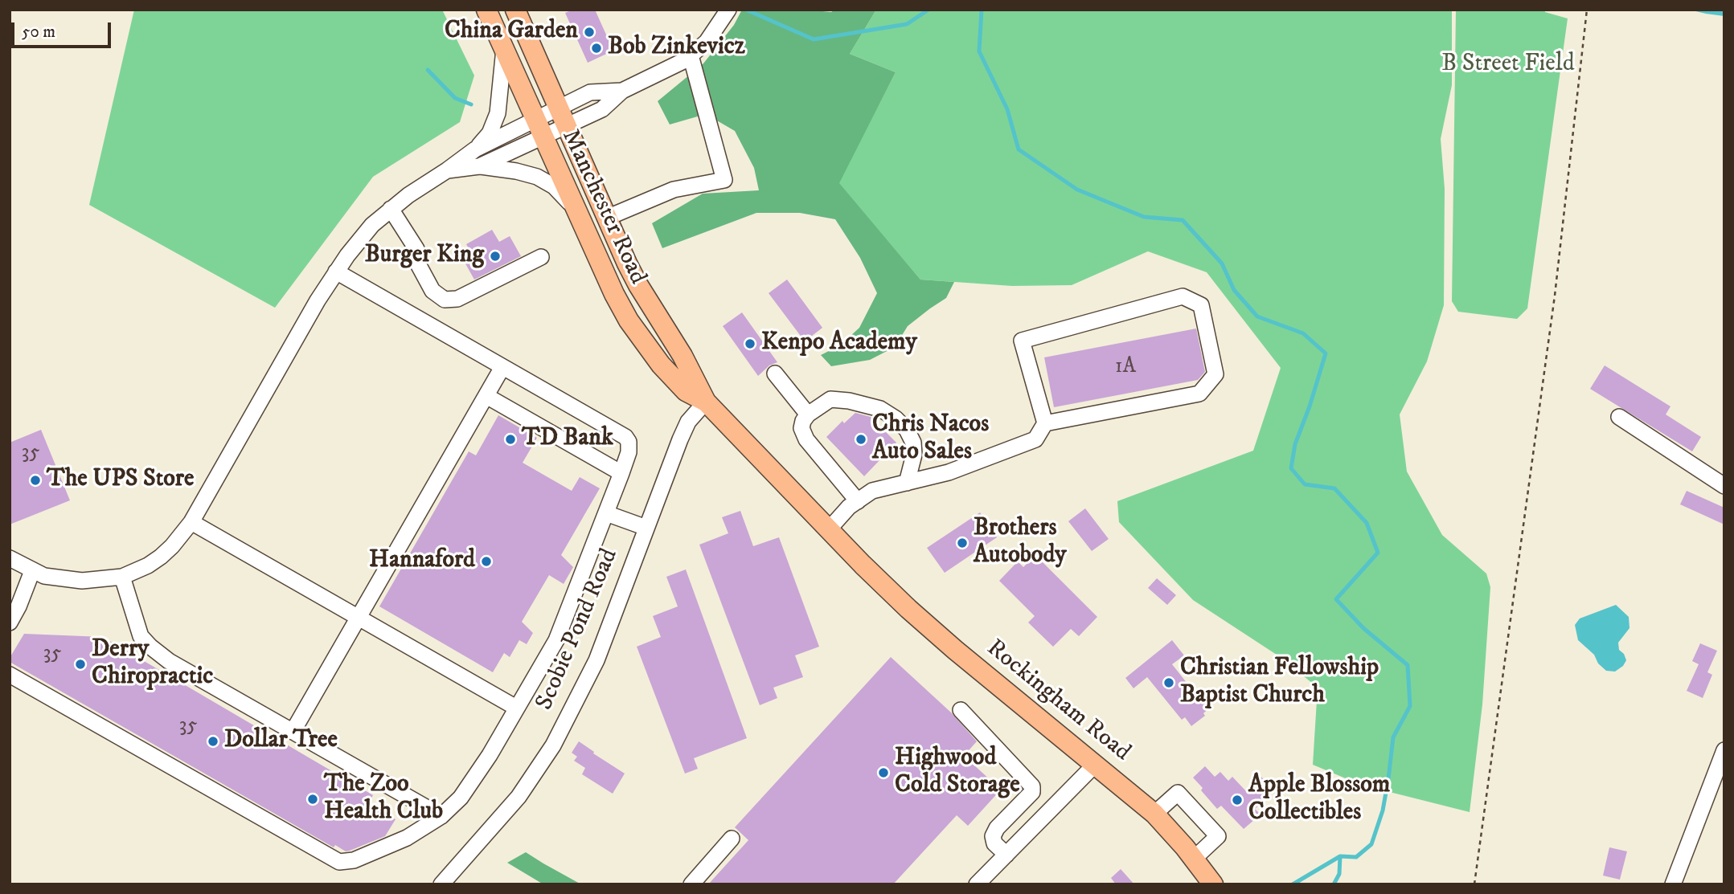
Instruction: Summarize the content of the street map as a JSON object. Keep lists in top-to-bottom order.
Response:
{
  "streets": {
    "main road": ["Manchester Road", "Rockingham Road"],
    "street": ["Scobie Pond Road"]
  },
  "crossings": [
    ["Manchester Road", "Scobie Pond Road"],
    ["Manchester Road", "Rockingham Road"]
  ],
  "parks": ["B Street Field"],
  "places": [
    "China Garden",
    "Bob Zinkevicz",
    "Burger King",
    "Kenpo Academy",
    "TD Bank",
    "Chris Nacos Auto Sales",
    "The UPS Store",
    "Brothers Autobody",
    "Hannaford",
    "Derry Chiropractic",
    "Christian Fellowship Baptist Church",
    "Dollar Tree",
    "Highwood Cold Storage",
    "The Zoo Health Club",
    "Apple Blossom Collectibles"
  ],
  "house_numbers": [
    "1A",
    "35",
    "35",
    "35"
  ],
  "scale_bar": "50 m"
}
